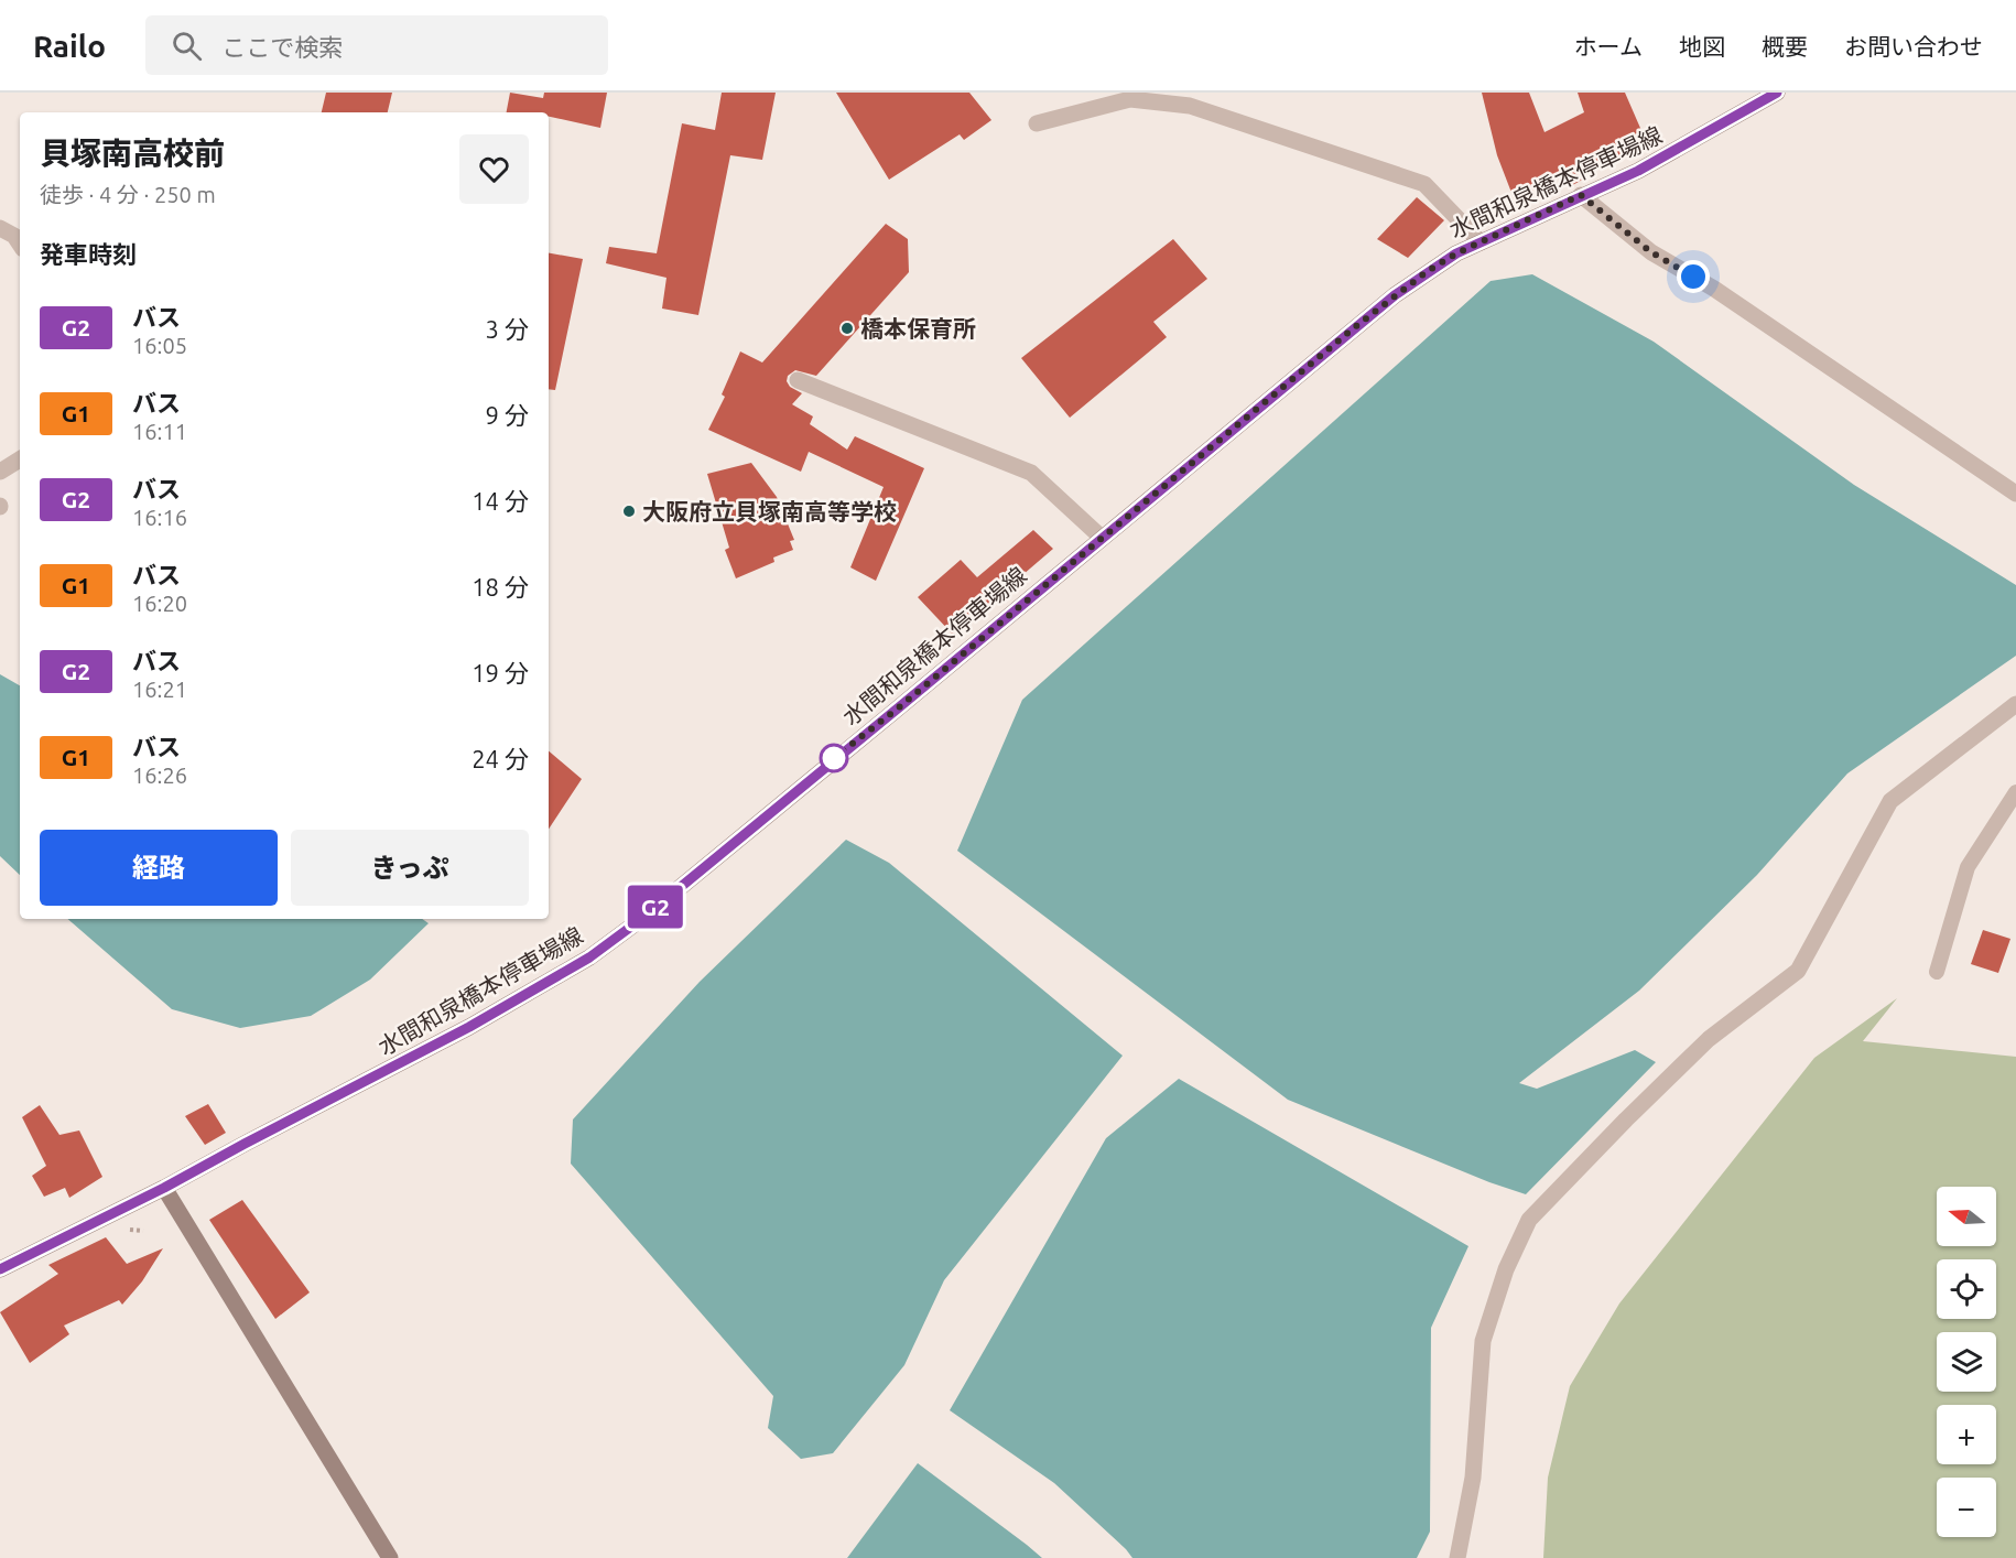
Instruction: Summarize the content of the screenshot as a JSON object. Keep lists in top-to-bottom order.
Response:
{
  "streets": {
    "main road": ["水間和泉橋本停車場線"]
  },
  "places": ["橋本保育所", "大阪府立貝塚南高等学校"],
  "lines": ["bus line G2"],
  "north": "left",
  "page": {
    "header": "Railo",
    "search": "ここで検索",
    "nav": [
      "ホーム",
      "地図",
      "概要",
      "お問い合わせ"
    ],
    "on_map": "G2",
    "heading": [
      ["貝塚南高校前", "徒歩 · 4 分 · 250 m"],
      "発車時刻"
    ],
    "list": [
      {
        "mark": "G2",
        "name": "バス",
        "note": "16:05",
        "value": "3 分"
      },
      {
        "mark": "G1",
        "name": "バス",
        "note": "16:11",
        "value": "9 分"
      },
      {
        "mark": "G2",
        "name": "バス",
        "note": "16:16",
        "value": "14 分"
      },
      {
        "mark": "G1",
        "name": "バス",
        "note": "16:20",
        "value": "18 分"
      },
      {
        "mark": "G2",
        "name": "バス",
        "note": "16:21",
        "value": "19 分"
      },
      {
        "mark": "G1",
        "name": "バス",
        "note": "16:26",
        "value": "24 分"
      }
    ],
    "buttons": ["経路", "きっぷ"],
    "map_buttons": ["+", "−"]
  }
}
